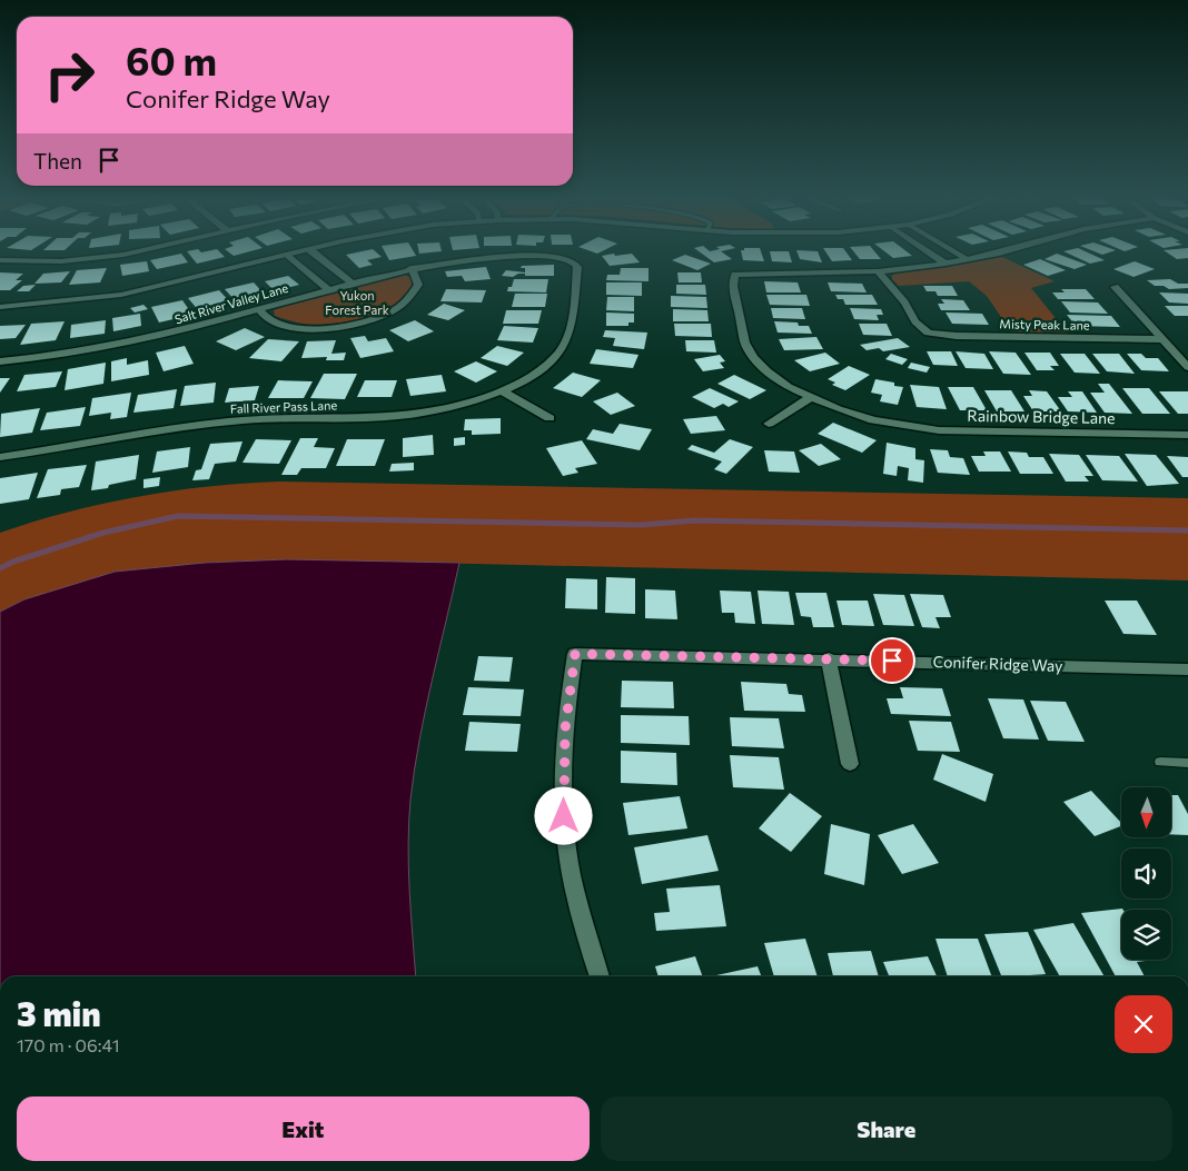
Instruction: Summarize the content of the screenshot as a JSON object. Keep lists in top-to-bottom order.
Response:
{
  "streets": {
    "street": [
      "Salt River Valley Lane",
      "Misty Peak Lane",
      "Fall River Pass Lane",
      "Rainbow Bridge Lane",
      "Conifer Ridge Way"
    ]
  },
  "crossings": [
    ["Salt River Valley Lane", "Fall River Pass Lane"],
    ["Misty Peak Lane", "Rainbow Bridge Lane"]
  ],
  "parks": ["Yukon Forest Park"],
  "north": "bottom",
  "page": {
    "turn": ["60 m", "Conifer Ridge Way"],
    "then": "Then",
    "heading": ["3 min", "170 m · 06:41"],
    "buttons": ["Exit", "Share"]
  }
}
